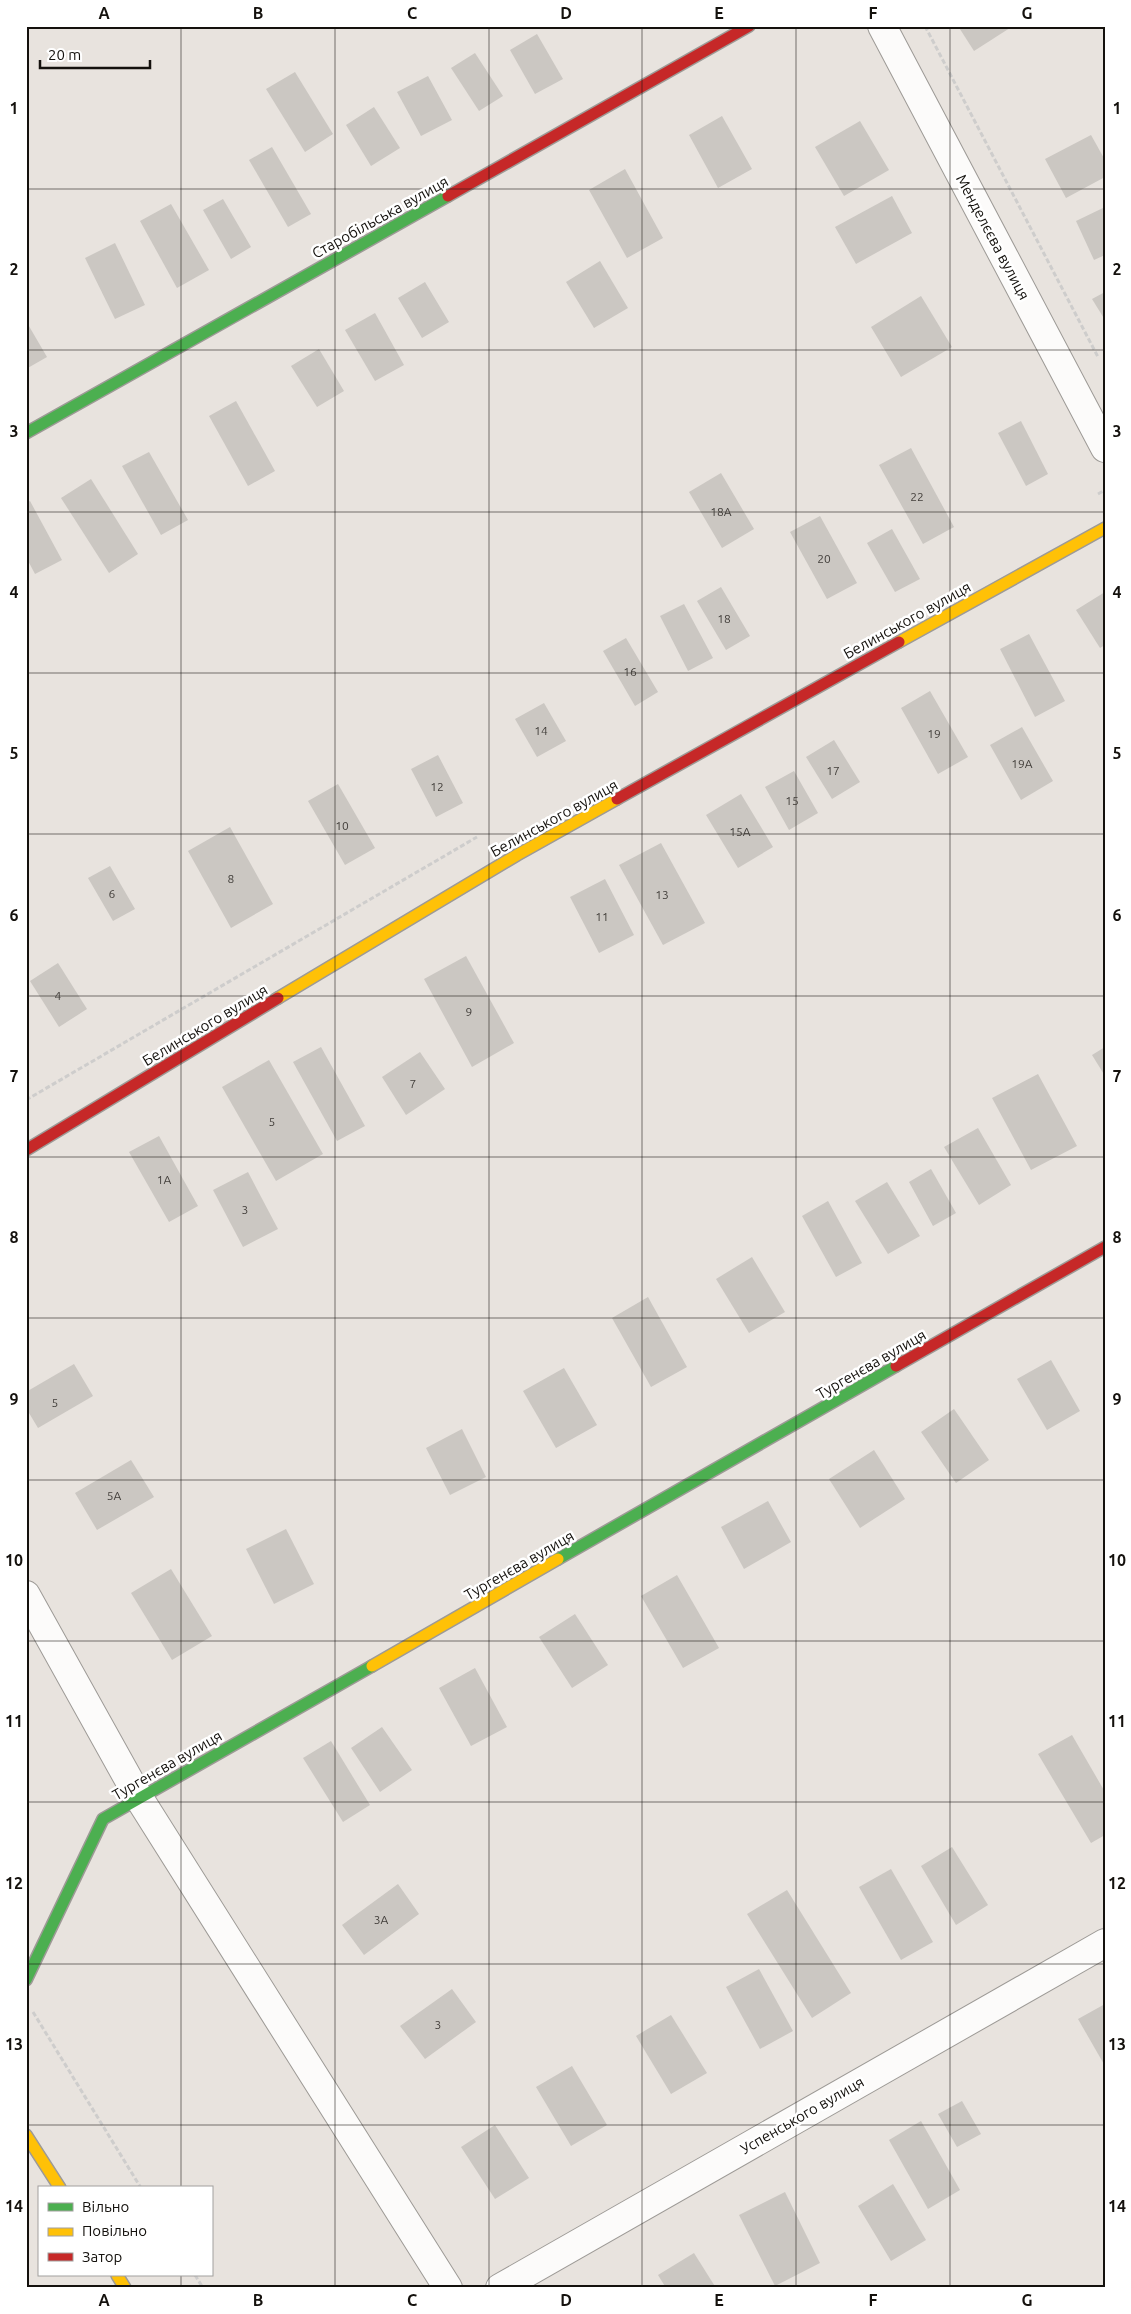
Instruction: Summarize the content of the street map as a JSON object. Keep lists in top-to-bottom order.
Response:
{
  "streets": {
    "street": [
      "Старобільська вулиця",
      "Менделєєва вулиця",
      "Белинського вулиця",
      "Тургенєва вулиця",
      "Успенського вулиця"
    ]
  },
  "house_numbers": [
    "22",
    "18А",
    "20",
    "18",
    "16",
    "14",
    "19",
    "19А",
    "17",
    "12",
    "15",
    "10",
    "15А",
    "8",
    "6",
    "13",
    "11",
    "4",
    "9",
    "7",
    "5",
    "1А",
    "3",
    "5",
    "5А",
    "3А",
    "3"
  ],
  "legend": ["Вільно", "Повільно", "Затор"],
  "scale_bar": "20 m",
  "grid": {
    "columns": [
      "A",
      "B",
      "C",
      "D",
      "E",
      "F",
      "G"
    ],
    "rows": [
      "1",
      "2",
      "3",
      "4",
      "5",
      "6",
      "7",
      "8",
      "9",
      "10",
      "11",
      "12",
      "13",
      "14"
    ]
  }
}
